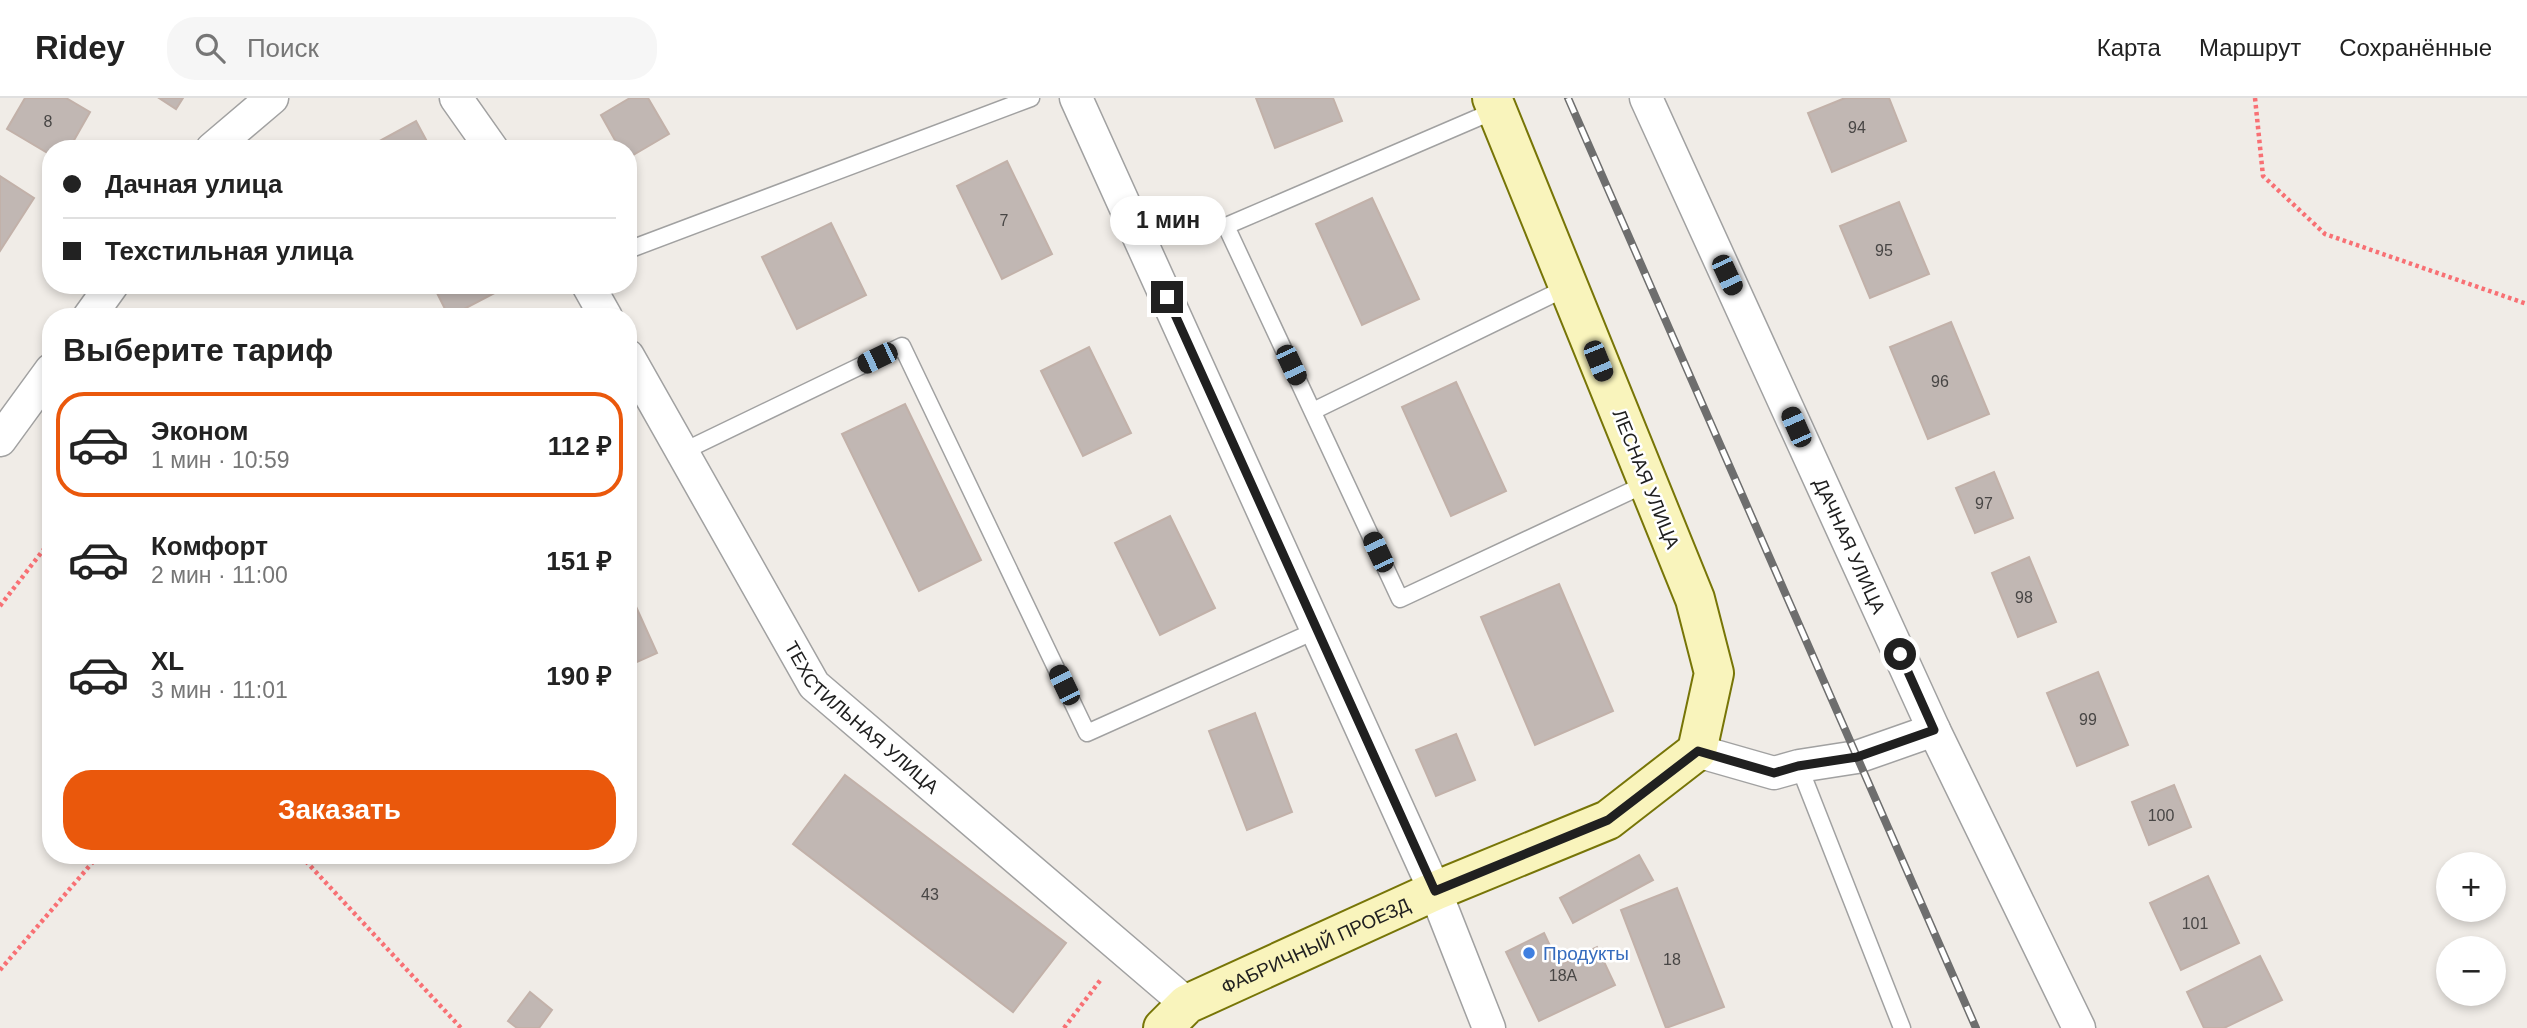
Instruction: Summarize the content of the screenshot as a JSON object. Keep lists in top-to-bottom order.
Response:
{
  "streets": {
    "street": [
      "ЛЕСНАЯ УЛИЦА",
      "ДАЧНАЯ УЛИЦА",
      "ТЕХСТИЛЬНАЯ УЛИЦА",
      "ФАБРИЧНЫЙ ПРОЕЗД"
    ]
  },
  "crossings": [
    ["ЛЕСНАЯ УЛИЦА", "ФАБРИЧНЫЙ ПРОЕЗД"],
    ["ТЕХСТИЛЬНАЯ УЛИЦА", "ФАБРИЧНЫЙ ПРОЕЗД"]
  ],
  "places": ["Продукты"],
  "house_numbers": [
    "8",
    "94",
    "7",
    "95",
    "96",
    "97",
    "98",
    "99",
    "100",
    "43",
    "101",
    "18",
    "18А"
  ],
  "page": {
    "header": "Ridey",
    "search": "Поиск",
    "nav": ["Карта", "Маршрут", "Сохранённые"],
    "banner": ["Дачная улица", "Техстильная улица"],
    "bubble": "1 мин",
    "heading": "Выберите тариф",
    "list": [
      {
        "name": "Эконом",
        "note": "1 мин · 10:59",
        "value": "112 ₽"
      },
      {
        "name": "Комфорт",
        "note": "2 мин · 11:00",
        "value": "151 ₽"
      },
      {
        "name": "XL",
        "note": "3 мин · 11:01",
        "value": "190 ₽"
      }
    ],
    "buttons": "Заказать",
    "map_buttons": ["+", "−"]
  }
}
